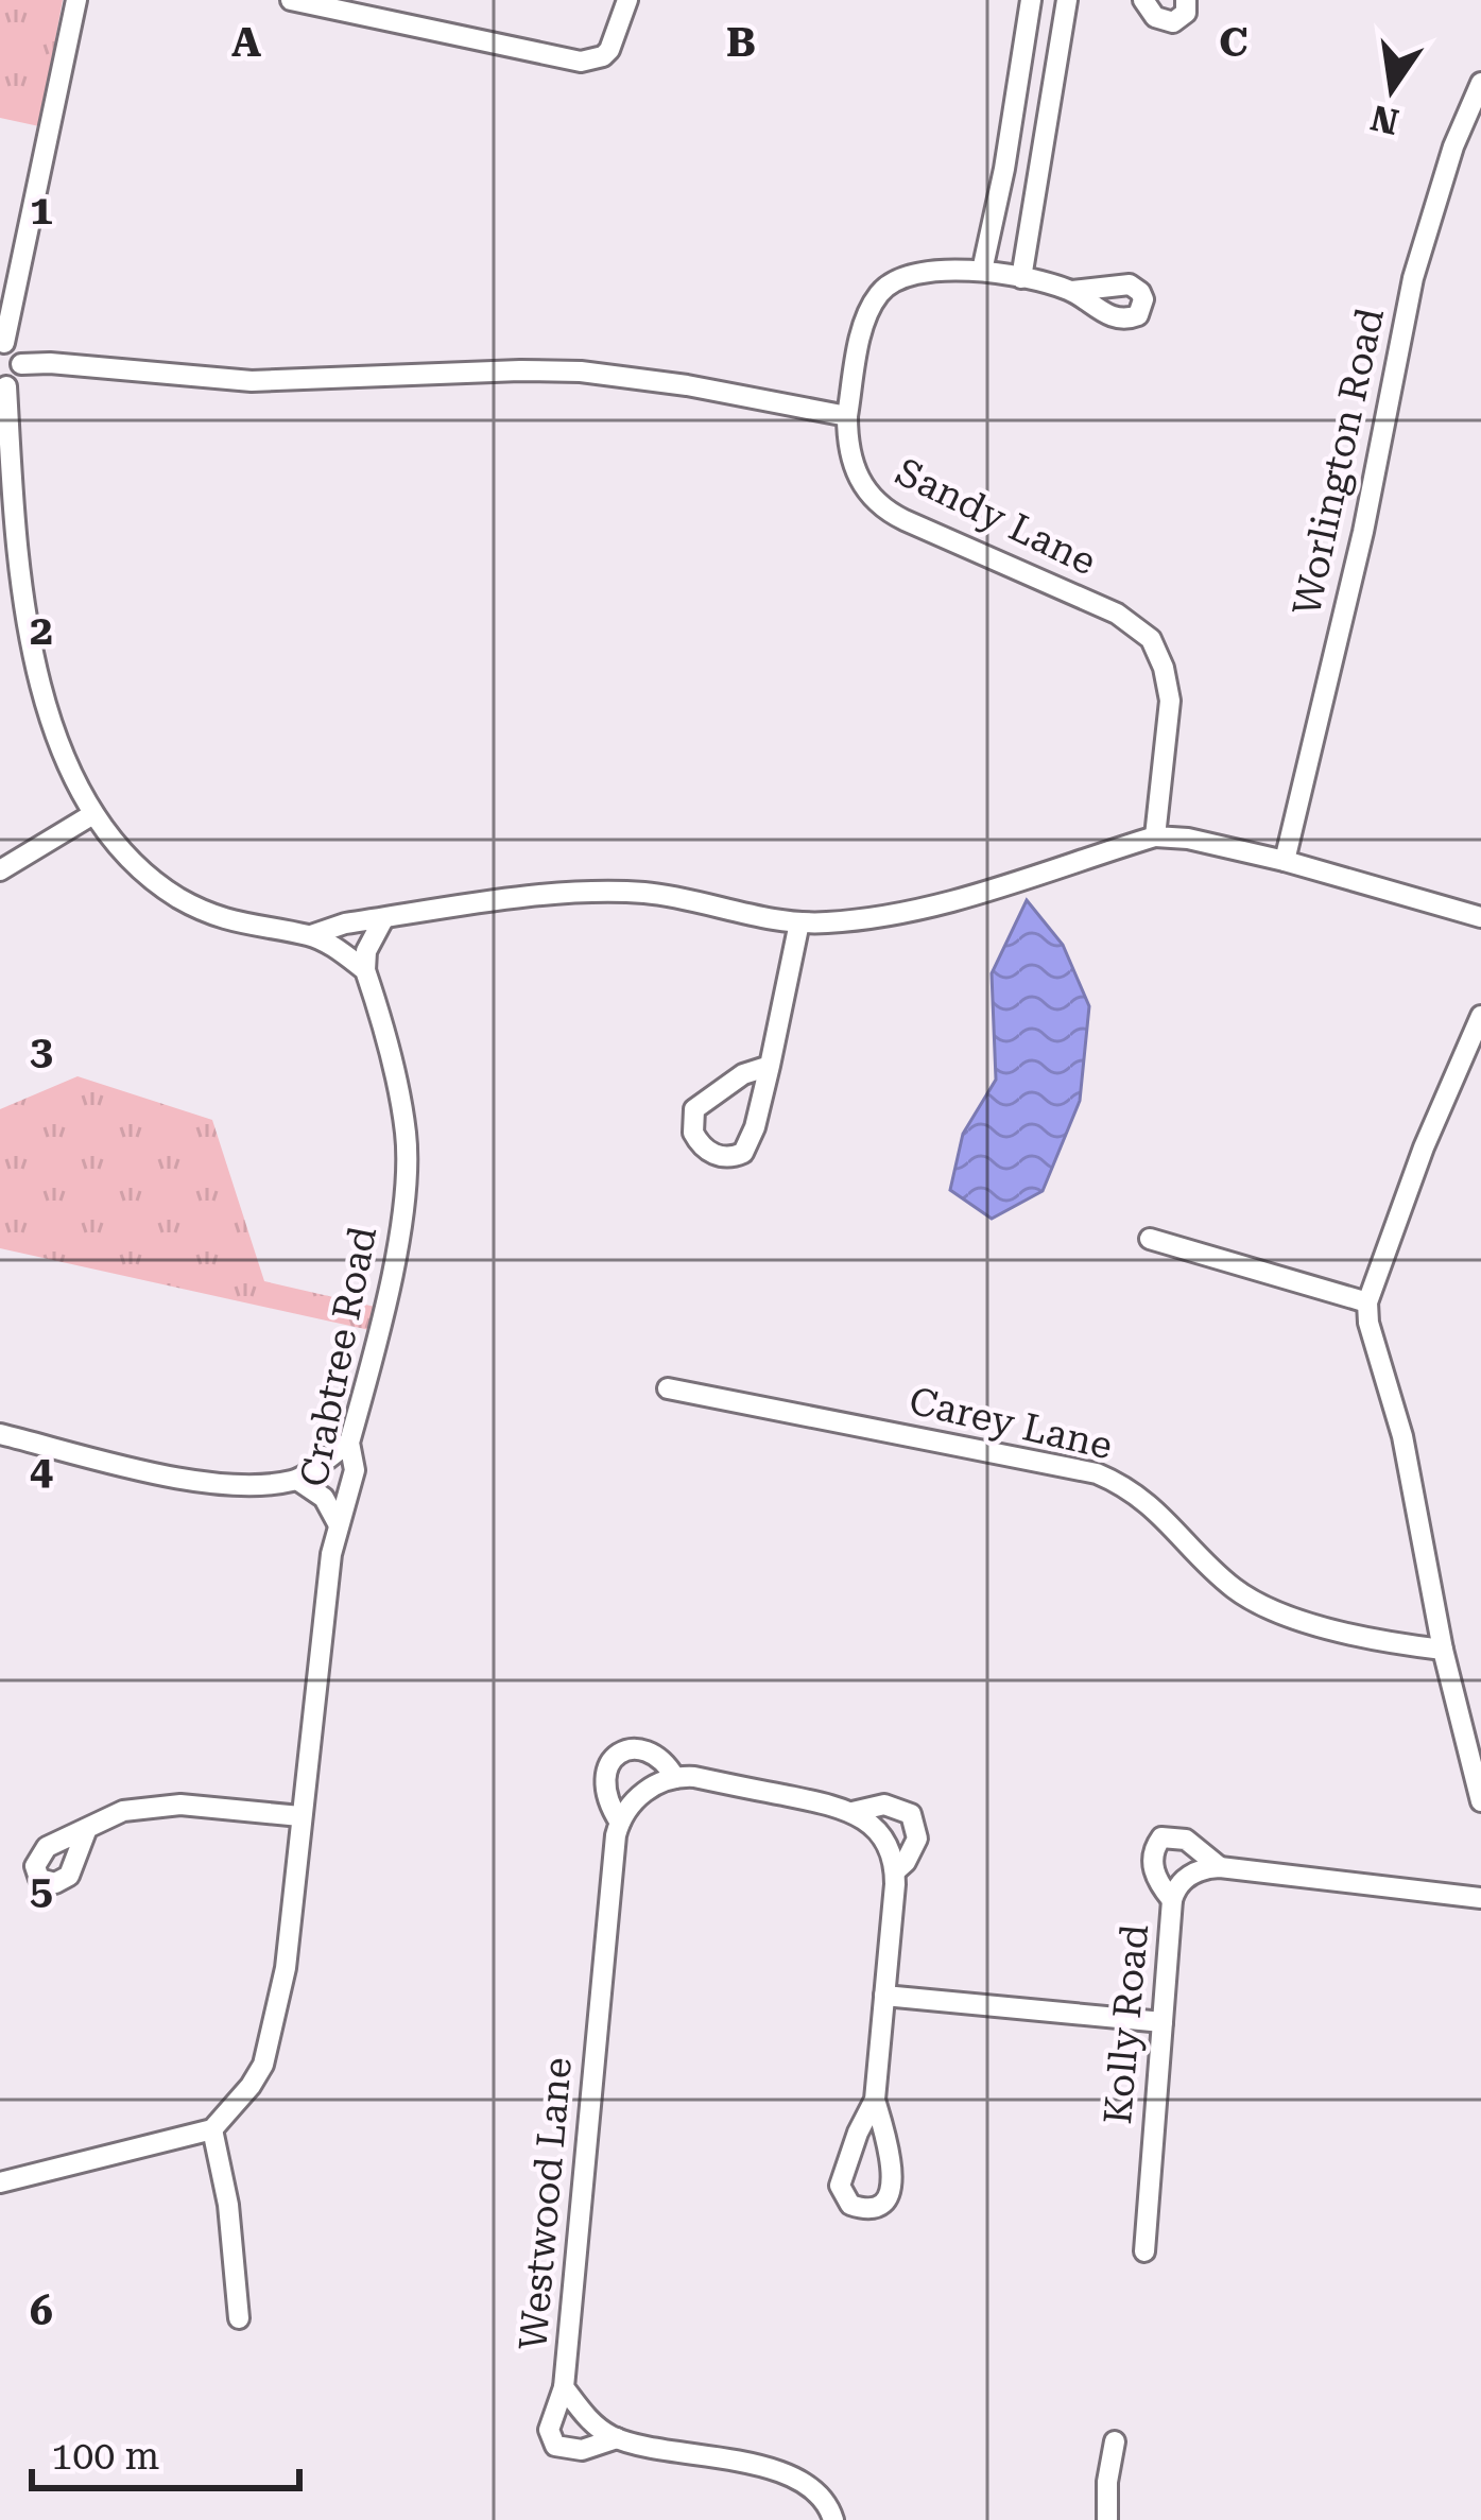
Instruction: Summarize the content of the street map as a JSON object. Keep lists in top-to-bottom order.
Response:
{
  "streets": {
    "street": [
      "Worlington Road",
      "Sandy Lane",
      "Crabtree Road",
      "Carey Lane",
      "Kolly Road",
      "Westwood Lane"
    ]
  },
  "scale_bar": "100 m",
  "north": "bottom",
  "grid": {
    "columns": ["A", "B", "C"],
    "rows": [
      "1",
      "2",
      "3",
      "4",
      "5",
      "6"
    ]
  }
}
